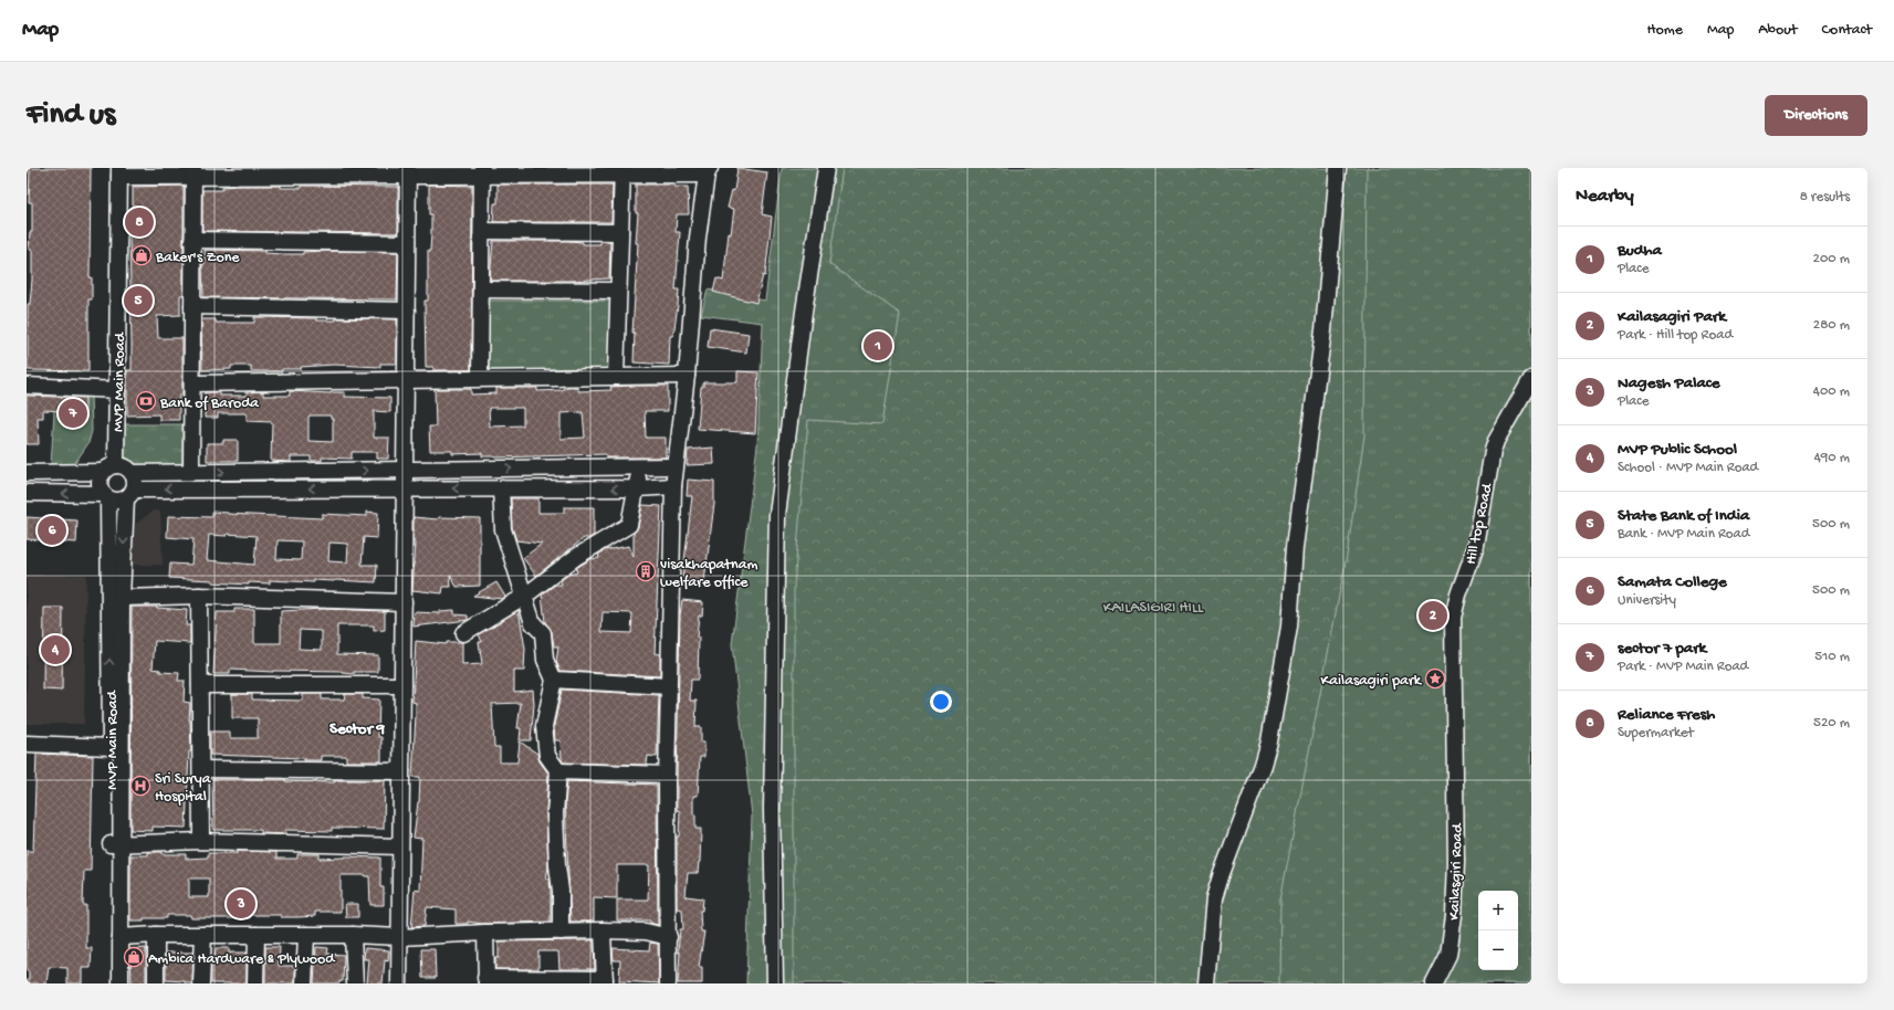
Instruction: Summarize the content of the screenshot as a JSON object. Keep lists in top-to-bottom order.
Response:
{
  "streets": {
    "street": ["MVP Main Road", "Hill top Road", "Kailasgiri Road"]
  },
  "crossings": [
    ["Hill top Road", "Kailasgiri Road"]
  ],
  "districts": ["Sector 9"],
  "parks": ["KAILASIGIRI HILL"],
  "places": {
    "shop": ["Baker's Zone", "Ambica Hardware & Plywood"],
    "bank": ["Bank of Baroda"],
    "building": ["visakhapatnam welfare office"],
    "place": ["Kailasagiri park"],
    "hospital": ["Sri Surya Hospital"]
  },
  "page": {
    "header": "Map",
    "nav": [
      "Home",
      "Map",
      "About",
      "Contact"
    ],
    "buttons": "Directions",
    "title": "Find us",
    "heading": ["Nearby", "8 results"],
    "pins": [
      "8",
      "5",
      "1",
      "7",
      "6",
      "2",
      "4",
      "3"
    ],
    "list": [
      {
        "mark": "1",
        "name": "Budha",
        "note": "Place",
        "value": "200 m"
      },
      {
        "mark": "2",
        "name": "Kailasagiri Park",
        "note": "Park · Hill top Road",
        "value": "280 m"
      },
      {
        "mark": "3",
        "name": "Nagesh Palace",
        "note": "Place",
        "value": "400 m"
      },
      {
        "mark": "4",
        "name": "MVP Public School",
        "note": "School · MVP Main Road",
        "value": "490 m"
      },
      {
        "mark": "5",
        "name": "State Bank of India",
        "note": "Bank · MVP Main Road",
        "value": "500 m"
      },
      {
        "mark": "6",
        "name": "Samata College",
        "note": "University",
        "value": "500 m"
      },
      {
        "mark": "7",
        "name": "sector 7 park",
        "note": "Park · MVP Main Road",
        "value": "510 m"
      },
      {
        "mark": "8",
        "name": "Reliance Fresh",
        "note": "Supermarket",
        "value": "520 m"
      }
    ],
    "map_buttons": ["+", "−"]
  }
}
